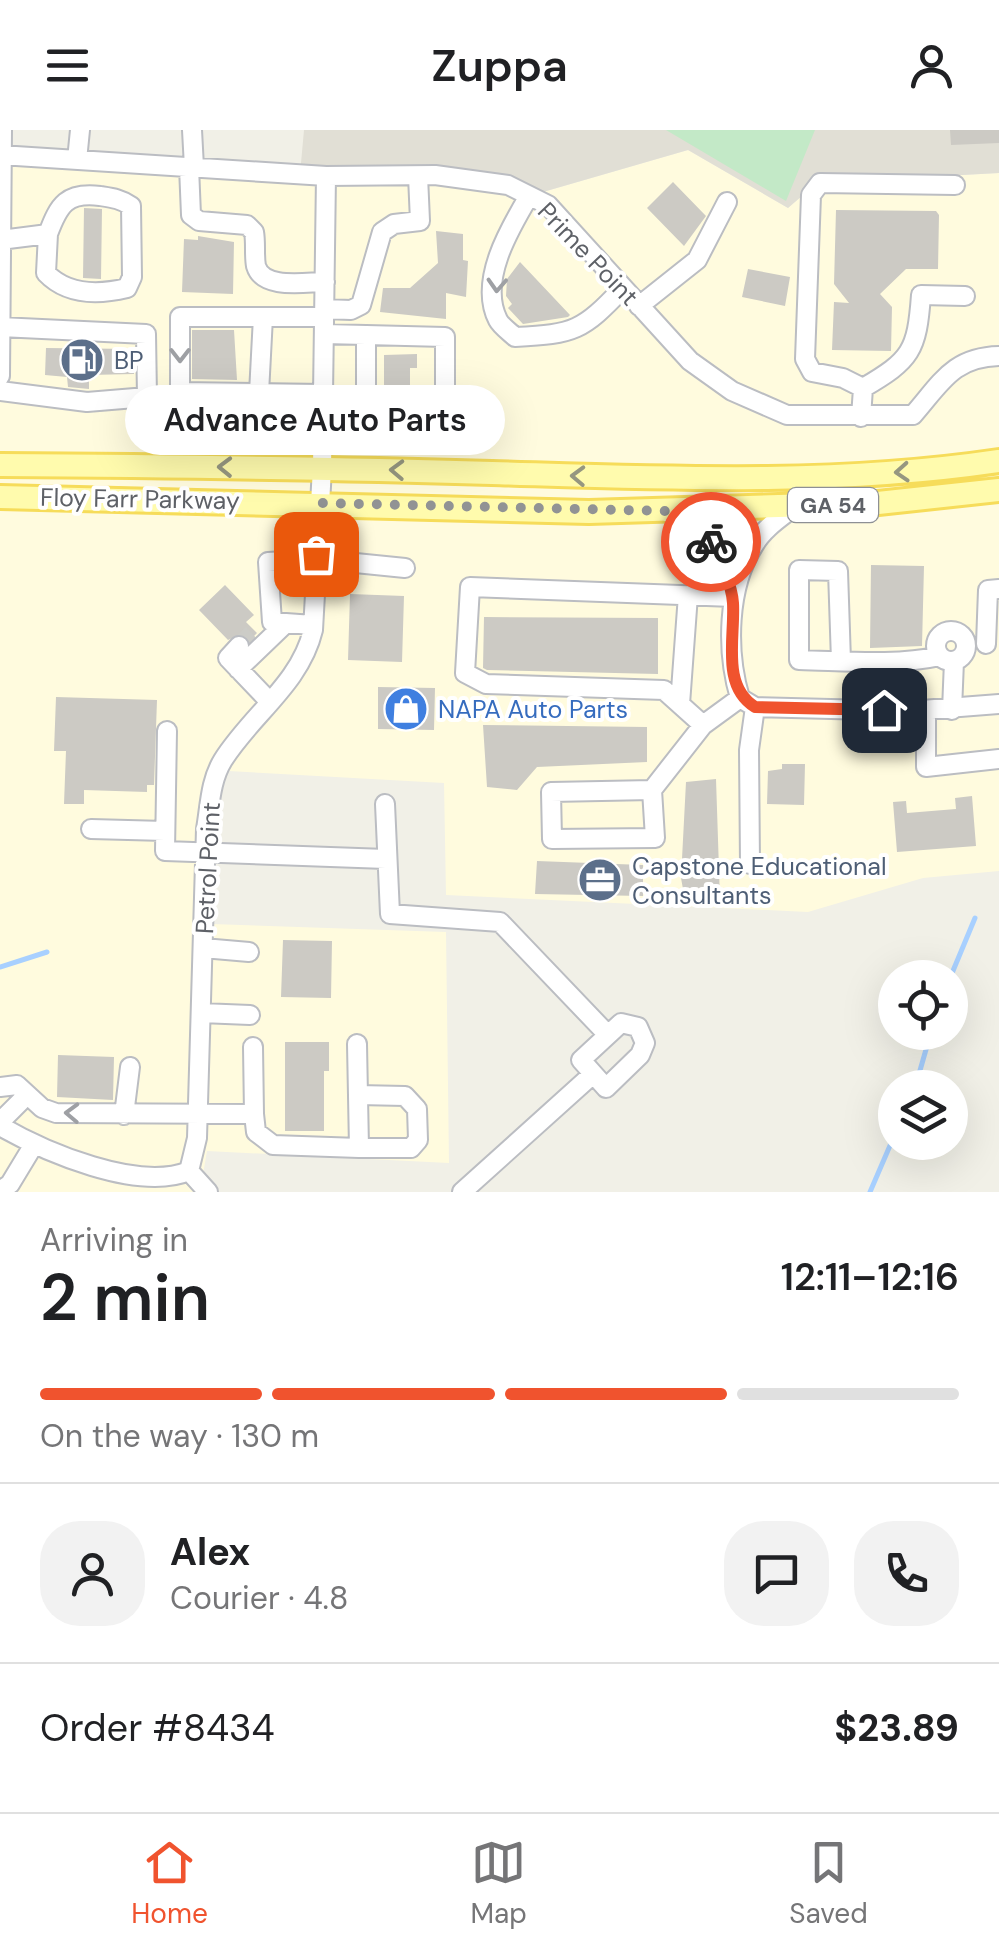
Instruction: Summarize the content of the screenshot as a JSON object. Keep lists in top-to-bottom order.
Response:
{
  "streets": {
    "main road": ["Floy Farr Parkway", "GA 54"],
    "street": ["Prime Point", "Petrol Point"]
  },
  "crossings": [
    ["Prime Point", "Petrol Point"],
    ["Floy Farr Parkway", "Petrol Point"]
  ],
  "places": {
    "fuel station": ["BP"],
    "other": ["Advance Auto Parts"],
    "shop": ["NAPA Auto Parts"],
    "office": ["Capstone Educational Consultants"]
  },
  "page": {
    "header": "Zuppa",
    "bubble": "Advance Auto Parts",
    "heading": ["2 min", "Arriving in", "12:11–12:16"],
    "panel": [
      "Alex",
      "Courier · 4.8",
      "Order #8434",
      "$23.89"
    ],
    "bar": "On the way · 130 m",
    "tabs": ["Home", "Map", "Saved"]
  }
}
